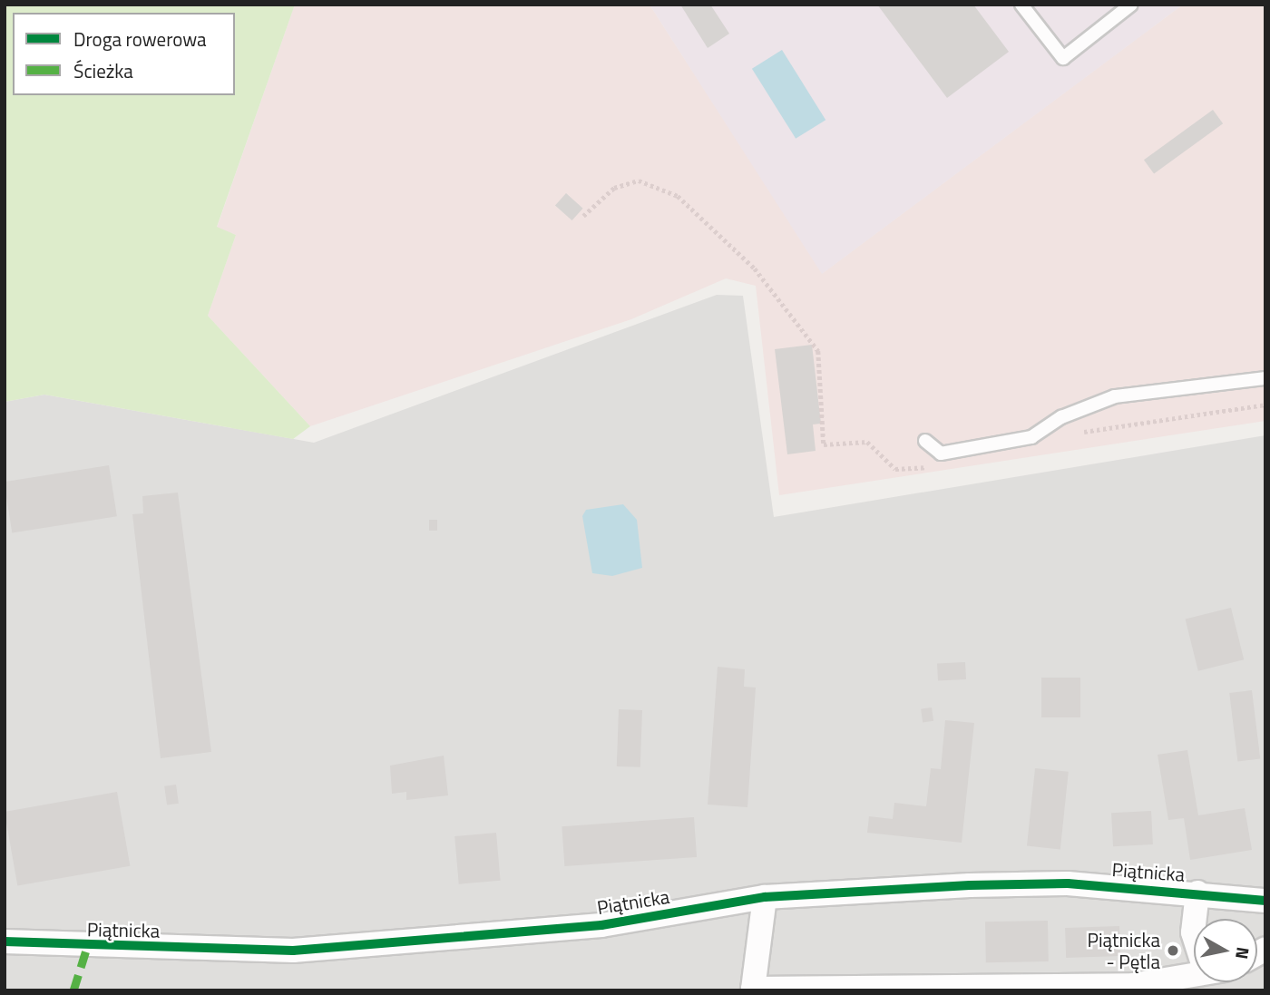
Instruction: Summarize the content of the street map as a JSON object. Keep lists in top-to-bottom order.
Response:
{
  "streets": {
    "street": ["Piątnicka"]
  },
  "places": ["Piątnicka - Pętla"],
  "legend": ["Droga rowerowa", "Ścieżka"],
  "north": "right"
}
